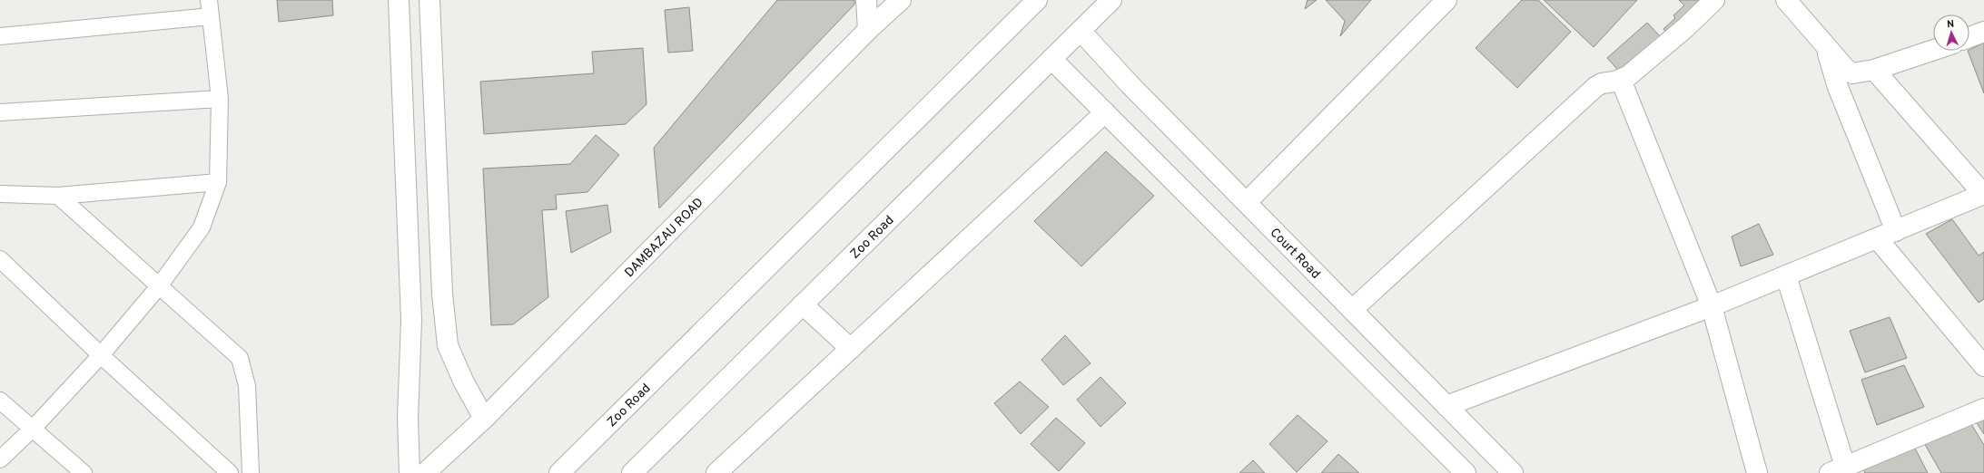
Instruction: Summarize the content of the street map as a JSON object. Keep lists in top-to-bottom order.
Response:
{
  "streets": {
    "street": ["Zoo Road", "DAMBAZAU ROAD", "Court Road"]
  },
  "crossings": [
    ["Zoo Road", "Court Road"]
  ],
  "north": "top"
}
